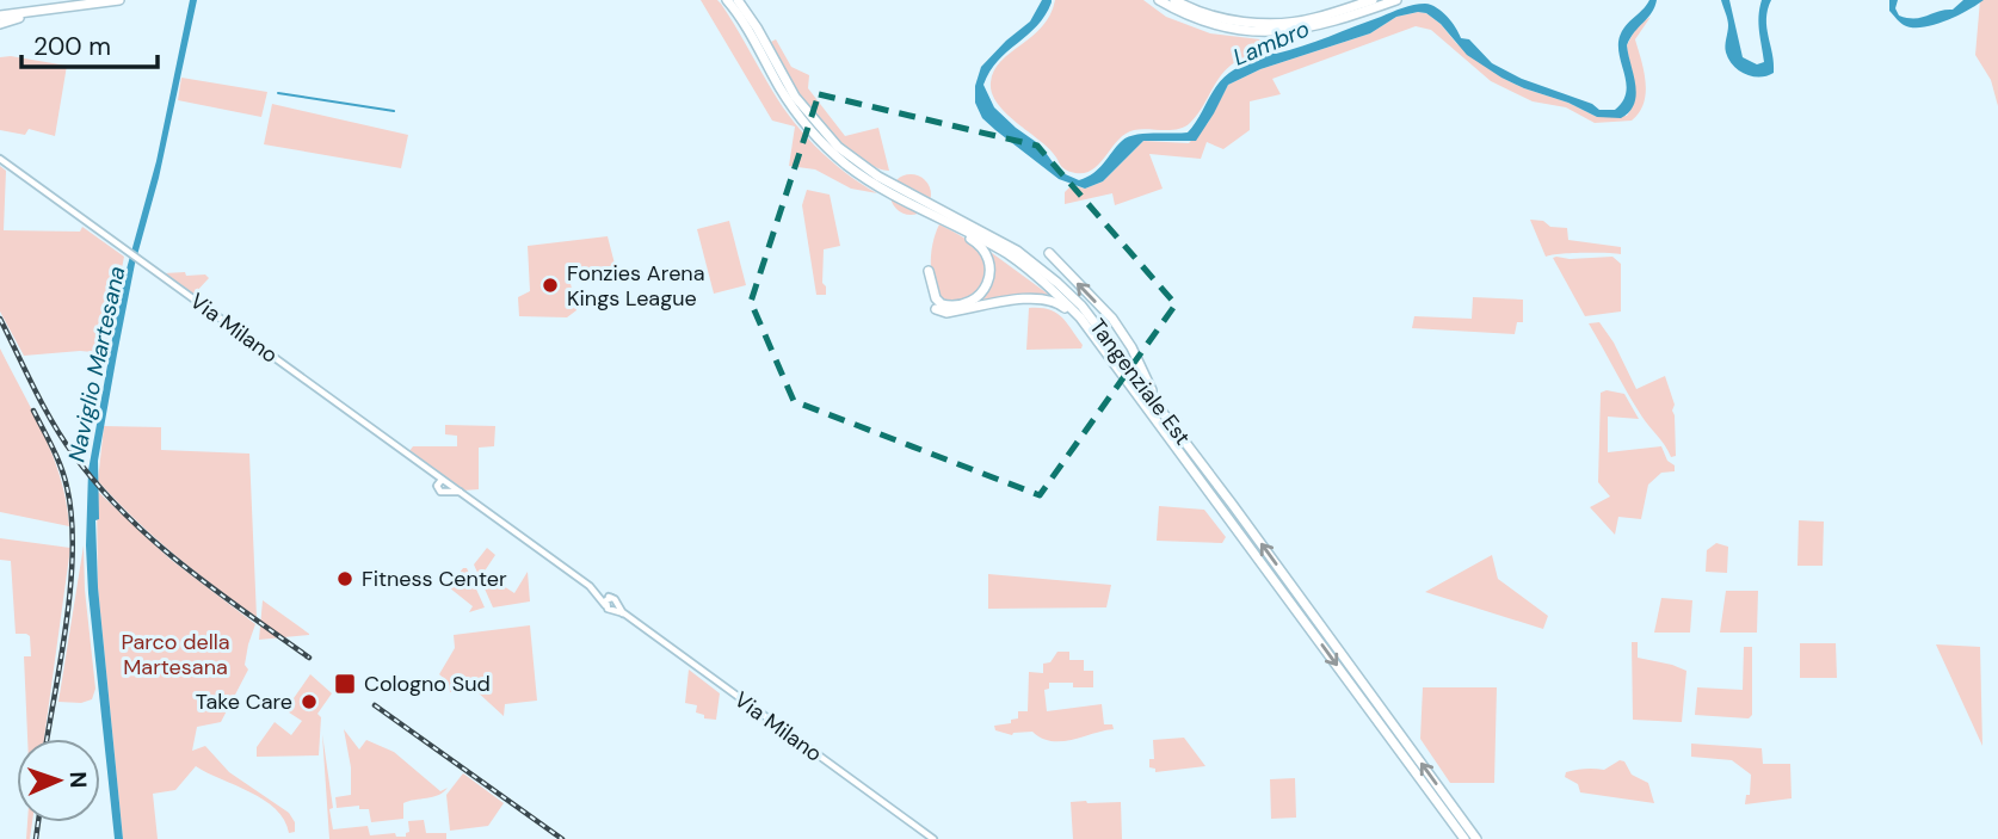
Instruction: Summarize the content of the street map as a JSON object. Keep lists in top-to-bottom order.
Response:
{
  "streets": {
    "highway": ["Tangenziale Est"],
    "main road": ["Via Milano"]
  },
  "water": ["Lambro", "Naviglio Martesana"],
  "parks": ["Parco della Martesana"],
  "places": {
    "other": ["Fonzies Arena Kings League", "Fitness Center", "Take Care"],
    "transit": ["Cologno Sud"]
  },
  "scale_bar": "200 m",
  "north": "right"
}
